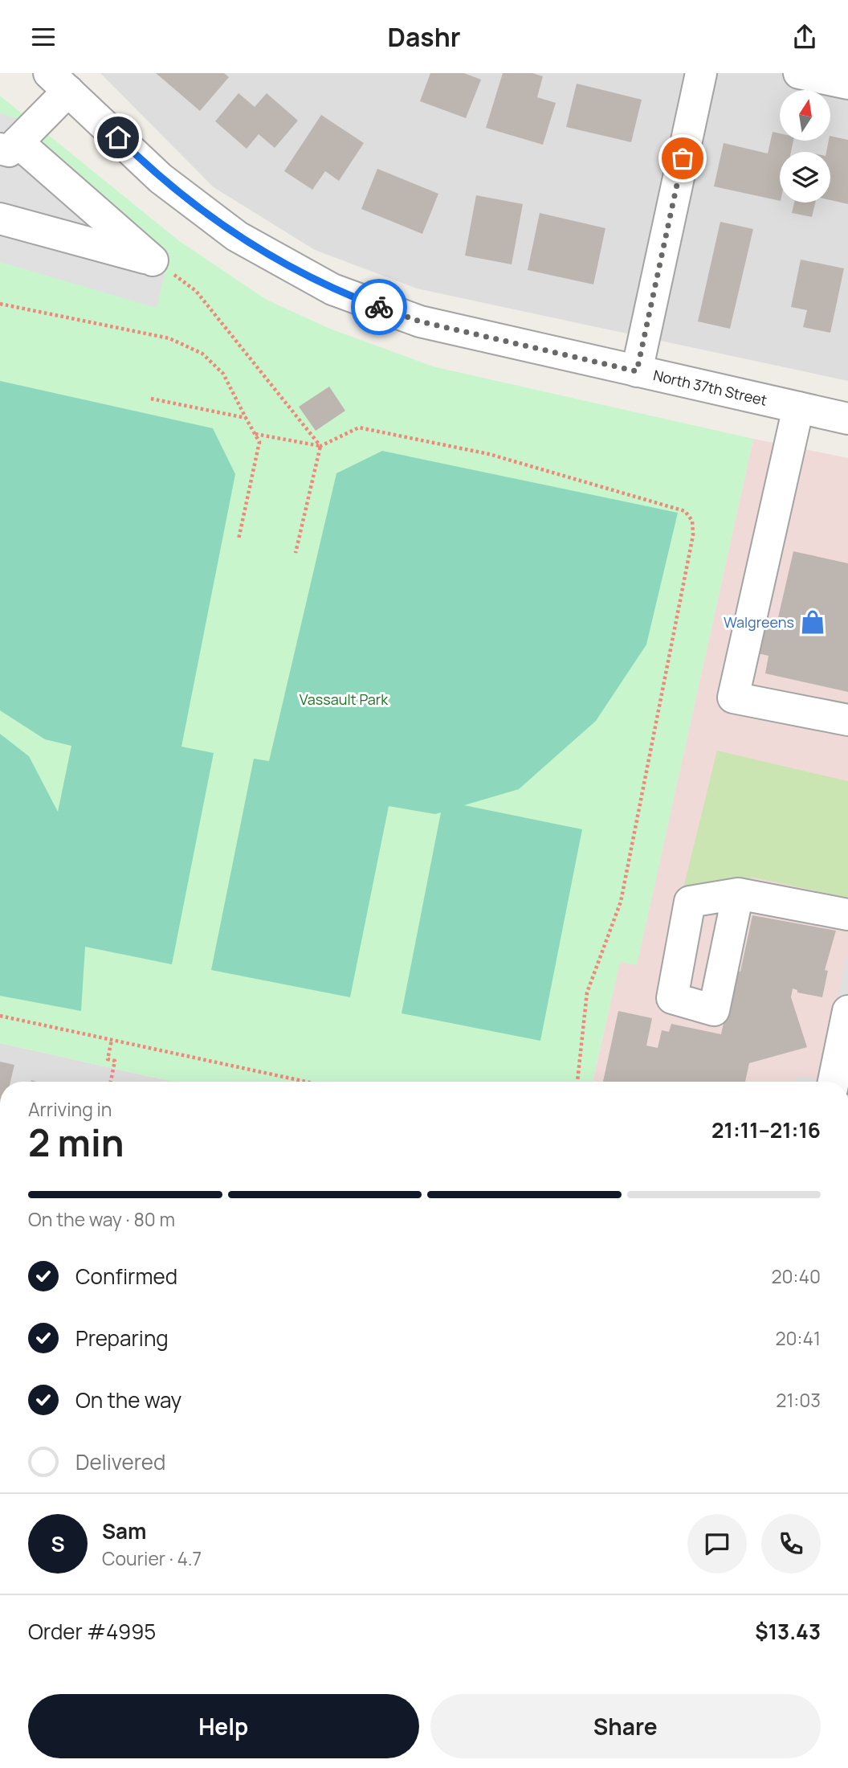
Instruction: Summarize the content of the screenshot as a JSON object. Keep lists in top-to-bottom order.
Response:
{
  "streets": {
    "street": ["North 37th Street"]
  },
  "parks": ["Vassault Park"],
  "places": {
    "shop": ["Walgreens"]
  },
  "north": "top",
  "page": {
    "header": "Dashr",
    "heading": ["2 min", "Arriving in", "21:11–21:16"],
    "panel": [
      "Sam",
      "Courier · 4.7",
      "Order #4995",
      "$13.43"
    ],
    "bar": "On the way · 80 m",
    "list": [
      ["Confirmed", "20:40"],
      ["Preparing", "20:41"],
      ["On the way", "21:03"],
      "Delivered"
    ],
    "round": "S",
    "buttons": ["Help", "Share"]
  }
}
